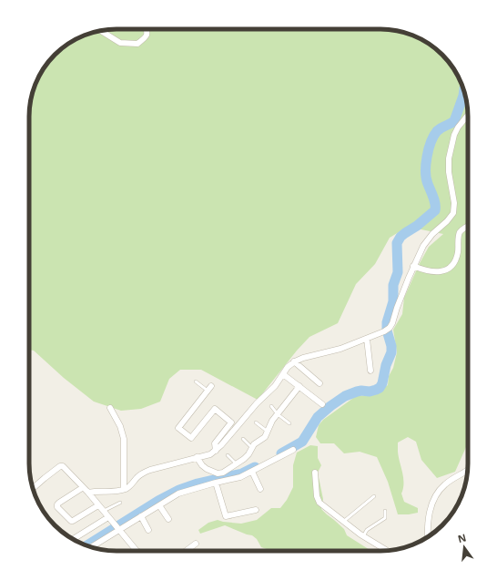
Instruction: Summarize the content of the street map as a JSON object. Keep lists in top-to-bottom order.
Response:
{
  "north": "top"
}
